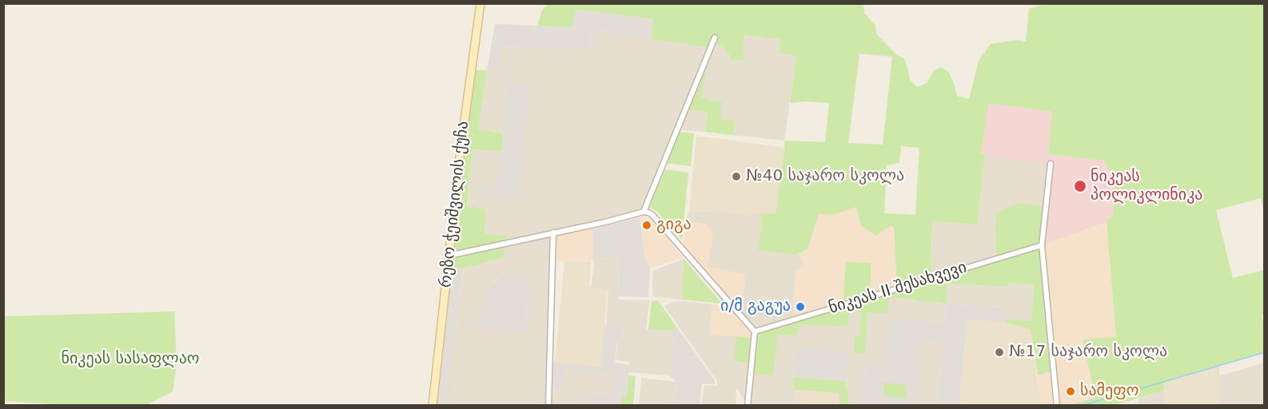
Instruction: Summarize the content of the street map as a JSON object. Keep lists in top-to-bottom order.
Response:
{
  "streets": {
    "main road": ["რეზო ჭეიშვილის ქუჩა"],
    "street": ["ნიკეას II შესახვევი"]
  },
  "parks": ["ნიკეას სასაფლაო"],
  "places": [
    "№40 საჯარო სკოლა",
    "ნიკეას პოლიკლინიკა",
    "გიგა",
    "ი/მ გაგუა",
    "№17 საჯარო სკოლა",
    "სამეფო"
  ]
}
